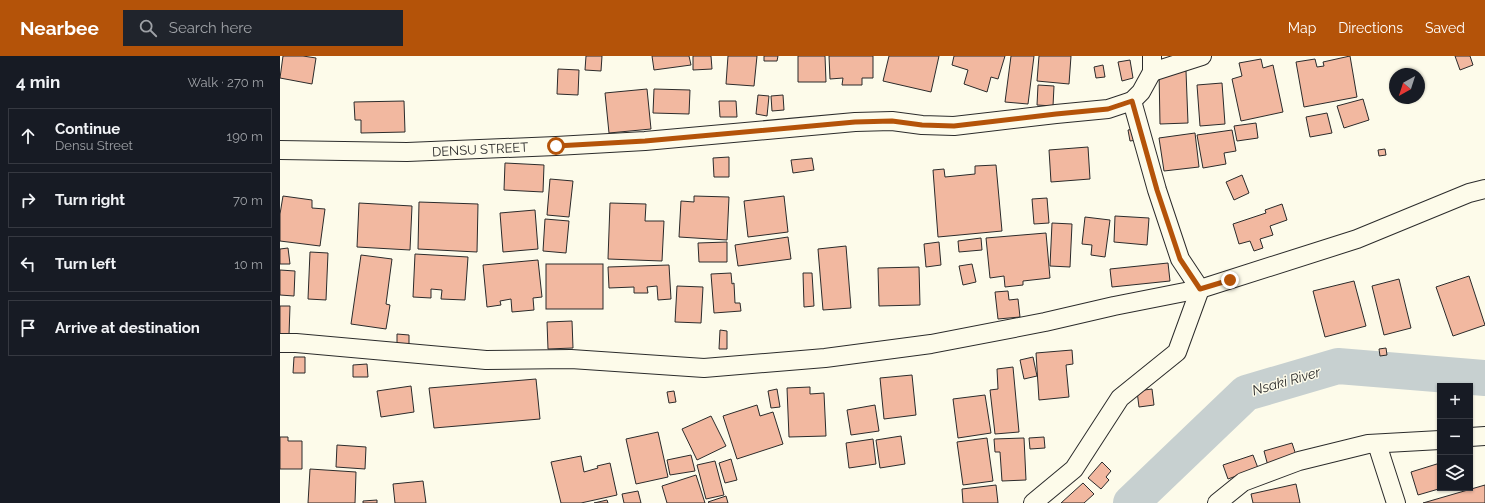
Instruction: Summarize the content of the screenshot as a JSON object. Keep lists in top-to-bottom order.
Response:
{
  "streets": {
    "street": ["DENSU STREET"]
  },
  "water": ["Nsaki River"],
  "north": "bottom left",
  "page": {
    "header": "Nearbee",
    "search": "Search here",
    "nav": ["Map", "Directions", "Saved"],
    "heading": ["4 min", "Walk · 270 m"],
    "list": [
      ["Continue", "Densu Street", "190 m"],
      ["Turn right", "70 m"],
      ["Turn left", "10 m"],
      "Arrive at destination"
    ],
    "map_buttons": ["+", "−"]
  }
}
